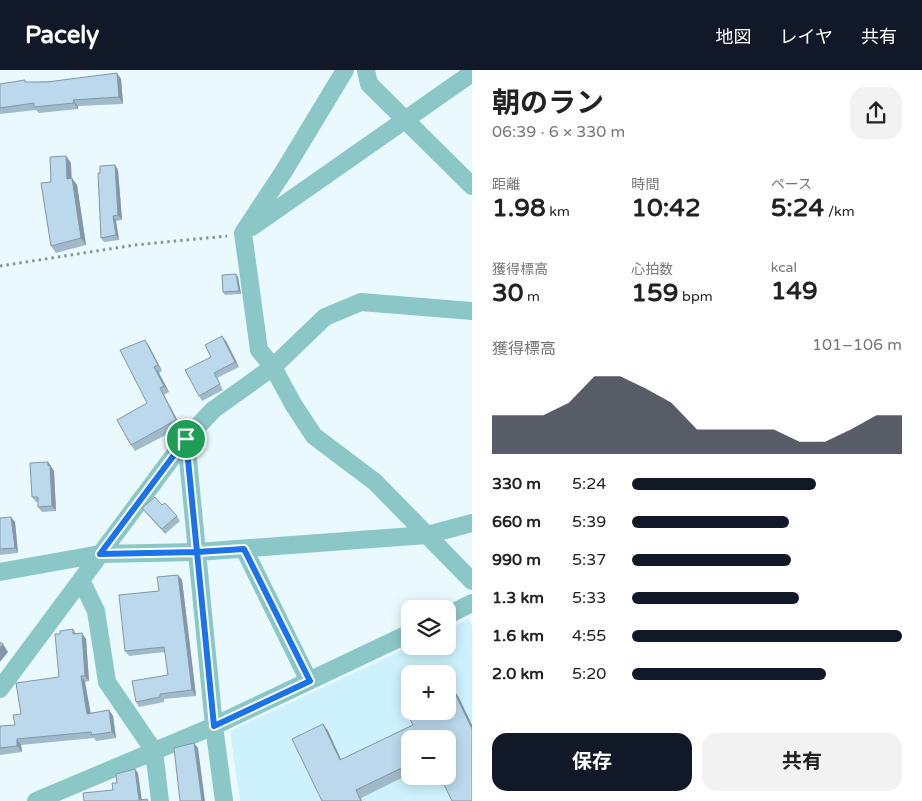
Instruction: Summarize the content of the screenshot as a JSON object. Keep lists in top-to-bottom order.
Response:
{
  "page": {
    "header": "Pacely",
    "nav": ["地図", "レイヤ", "共有"],
    "heading": ["朝のラン", "06:39 · 6 × 330 m"],
    "stats": [
      ["距離", "1.98 km"],
      ["時間", "10:42"],
      ["ペース", "5:24 /km"],
      ["獲得標高", "30 m"],
      ["心拍数", "159 bpm"],
      ["kcal", "149"]
    ],
    "chart": ["獲得標高", "101–106 m"],
    "list": [
      {
        "name": "330 m",
        "note": "5:24"
      },
      {
        "name": "660 m",
        "note": "5:39"
      },
      {
        "name": "990 m",
        "note": "5:37"
      },
      {
        "name": "1.3 km",
        "note": "5:33"
      },
      {
        "name": "1.6 km",
        "note": "4:55"
      },
      {
        "name": "2.0 km",
        "note": "5:20"
      }
    ],
    "map_buttons": ["+", "−"],
    "buttons": ["保存", "共有"]
  }
}
